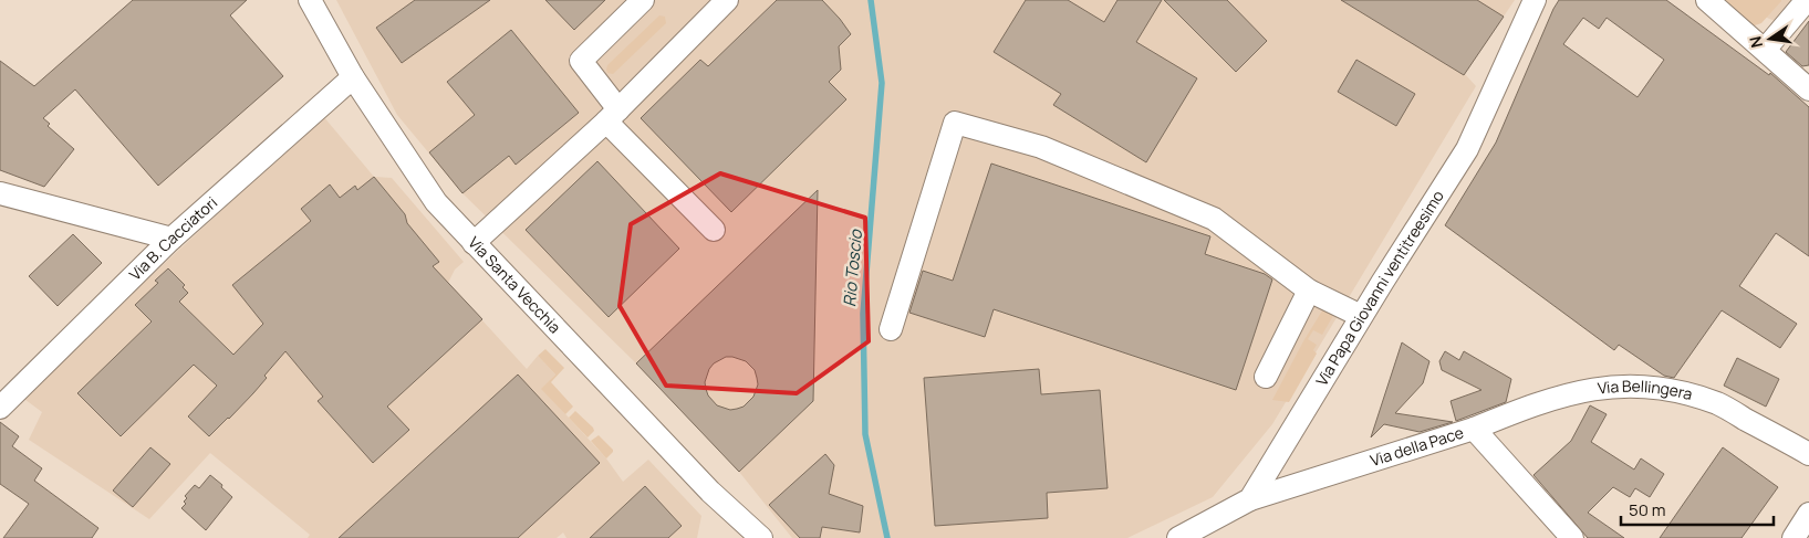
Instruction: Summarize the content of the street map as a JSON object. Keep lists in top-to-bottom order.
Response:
{
  "streets": {
    "street": [
      "Via B. Cacciatori",
      "Via Santa Vecchia",
      "Via Papa Giovanni ventitreesimo",
      "Via Bellingera",
      "Via della Pace"
    ]
  },
  "crossings": [
    ["Via B. Cacciatori", "Via Santa Vecchia"],
    ["Via Papa Giovanni ventitreesimo", "Via della Pace"],
    ["Via Bellingera", "Via della Pace"]
  ],
  "water": ["Rio Toscio"],
  "scale_bar": "50 m",
  "north": "left"
}
